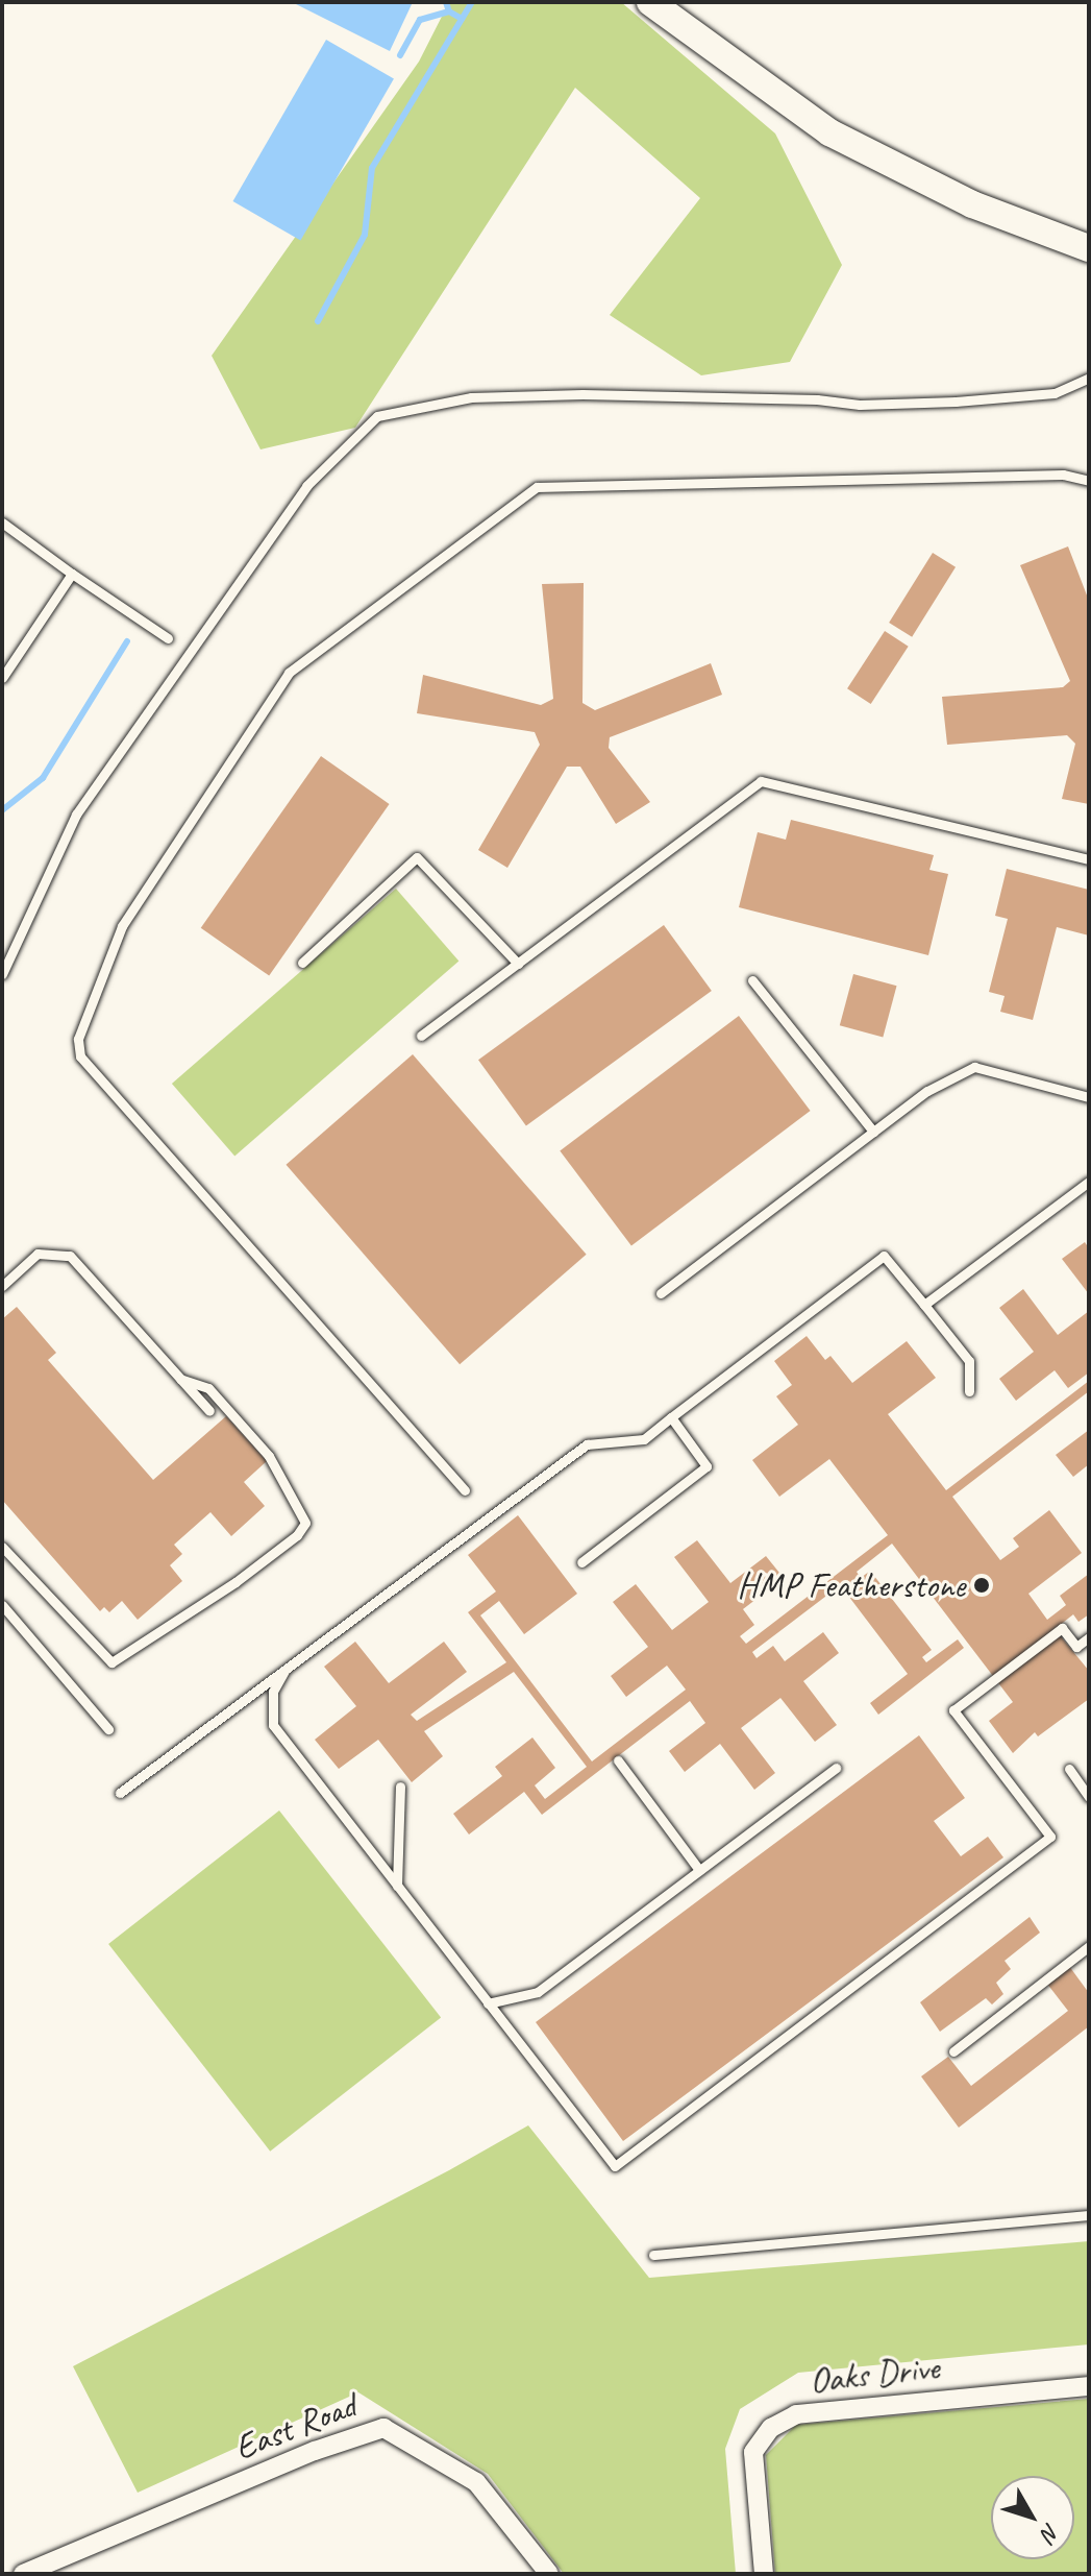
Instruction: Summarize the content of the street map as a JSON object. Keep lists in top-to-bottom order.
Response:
{
  "streets": {
    "street": ["Oaks Drive", "East Road"]
  },
  "places": ["HMP Featherstone"],
  "north": "bottom right"
}
